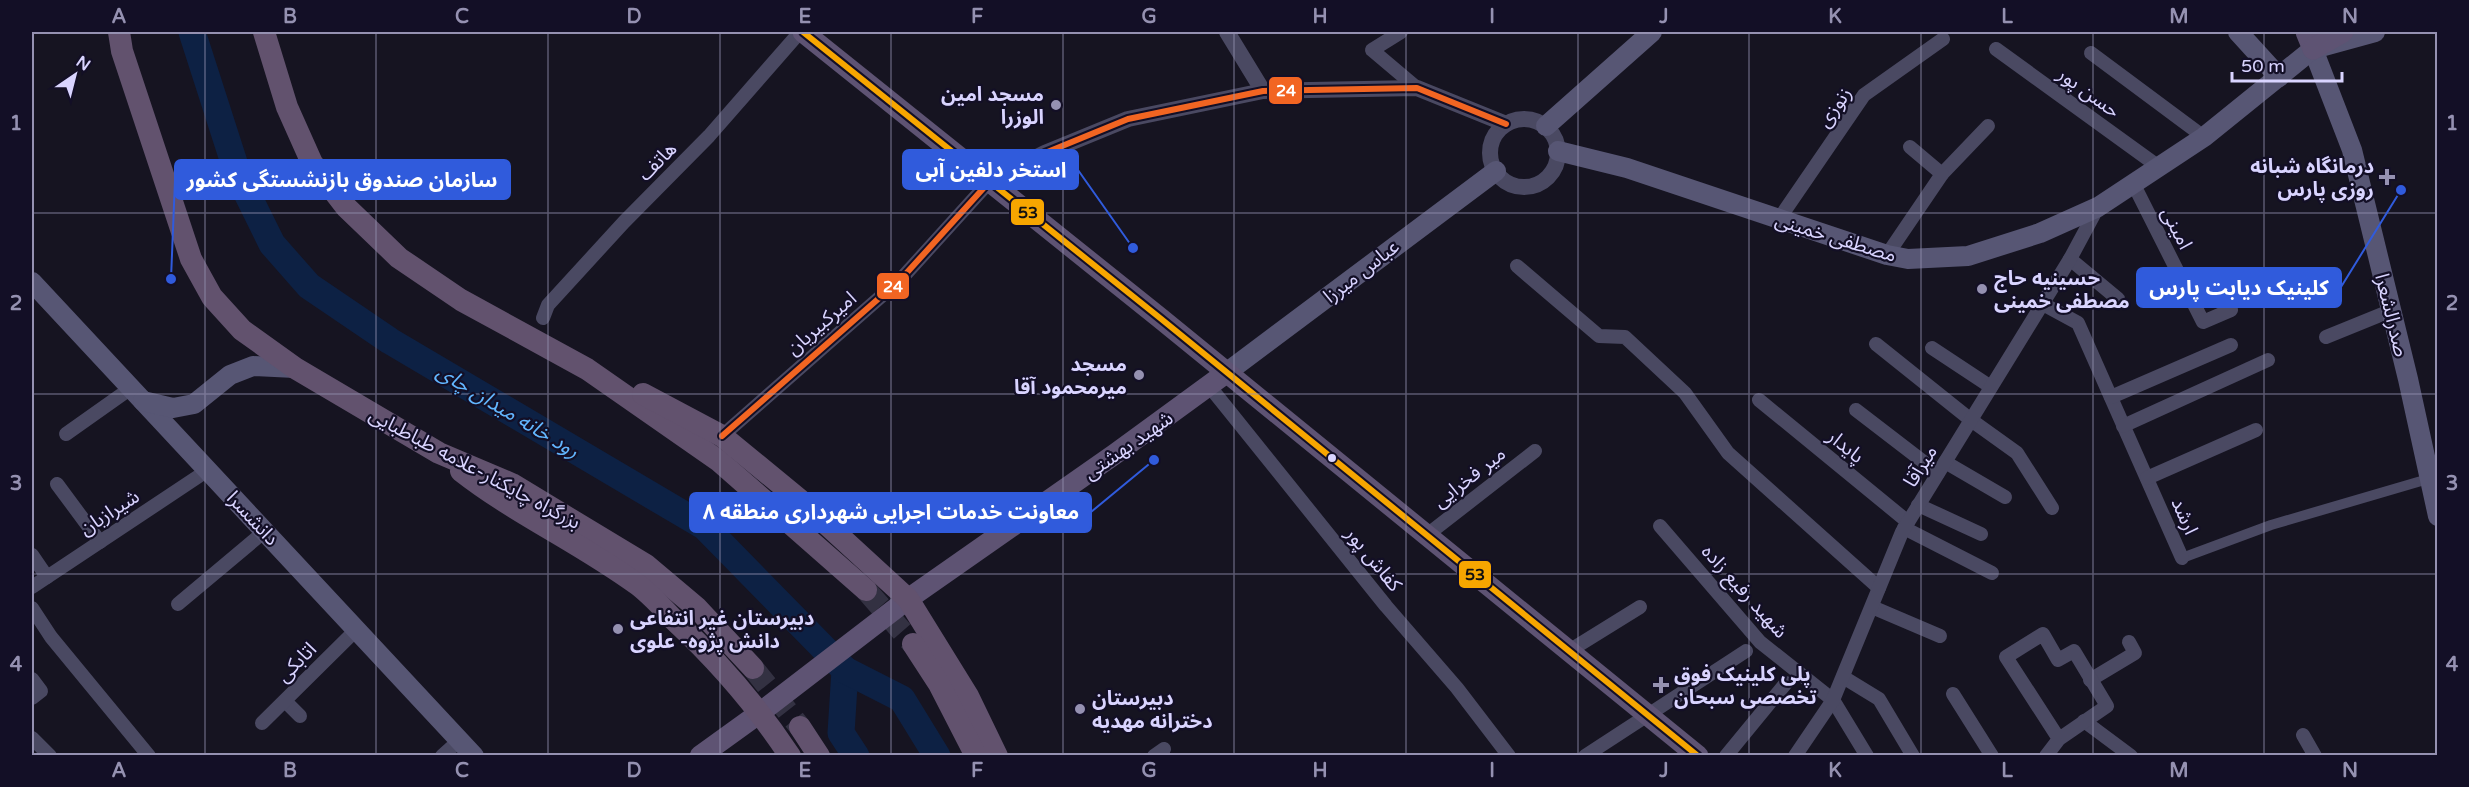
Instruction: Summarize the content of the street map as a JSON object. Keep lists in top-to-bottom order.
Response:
{
  "streets": {
    "highway": ["بزرگراه چایکنار-علامه طباطبایی"],
    "main road": [
      "مصطفی خمینی",
      "عباس میرزا",
      "صدرالشعرا",
      "شهید بهشتى",
      "دانشسرا"
    ],
    "street": [
      "حسن پور",
      "زنوزی",
      "هاتف",
      "امینی",
      "امیرکبیریان",
      "پایدار",
      "میرآقا",
      "میر فخرایی",
      "شیرازبان",
      "ارشد",
      "کفاش پور",
      "شهید رفیع زاده",
      "اتابکی"
    ]
  },
  "crossings": [
    ["حسن پور", "مصطفی خمینی"],
    ["زنوزی", "مصطفی خمینی"],
    ["امینی", "مصطفی خمینی"],
    ["مصطفی خمینی", "عباس میرزا"],
    ["مصطفی خمینی", "صدرالشعرا"],
    ["مصطفی خمینی", "میرآقا"],
    ["عباس میرزا", "شهید بهشتى"],
    ["صدرالشعرا", "ارشد"],
    ["شهید بهشتى", "کفاش پور"],
    ["پایدار", "میرآقا"],
    ["میرآقا", "ارشد"],
    ["میرآقا", "شهید رفیع زاده"],
    ["شیرازبان", "دانشسرا"],
    ["دانشسرا", "اتابکی"]
  ],
  "water": ["رود خانه میدان چای"],
  "places": {
    "other": [
      "مسجد امین الوزرا",
      "کلینیک دیابت پارس",
      "استخر دلفین آبی",
      "سازمان صندوق بازنشستگی کشور",
      "حسینیه حاج مصطفی خمینی",
      "مسجد میرمحمود آقا",
      "معاونت خدمات اجرایی شهرداری منطقه ۸",
      "دبیرستان غیر انتفاعی دانش پژوه- علوی",
      "دبیرستان دخترانه مهدیه"
    ],
    "health": ["درمانگاه شبانه روزی پارس", "پلی کلینیک فوق تخصصی سبحان"]
  },
  "lines": ["transit line 53", "transit line 24"],
  "scale_bar": "50 m",
  "north": "top right",
  "grid": {
    "columns": [
      "A",
      "B",
      "C",
      "D",
      "E",
      "F",
      "G",
      "H",
      "I",
      "J",
      "K",
      "L",
      "M",
      "N"
    ],
    "rows": [
      "1",
      "2",
      "3",
      "4"
    ]
  }
}
